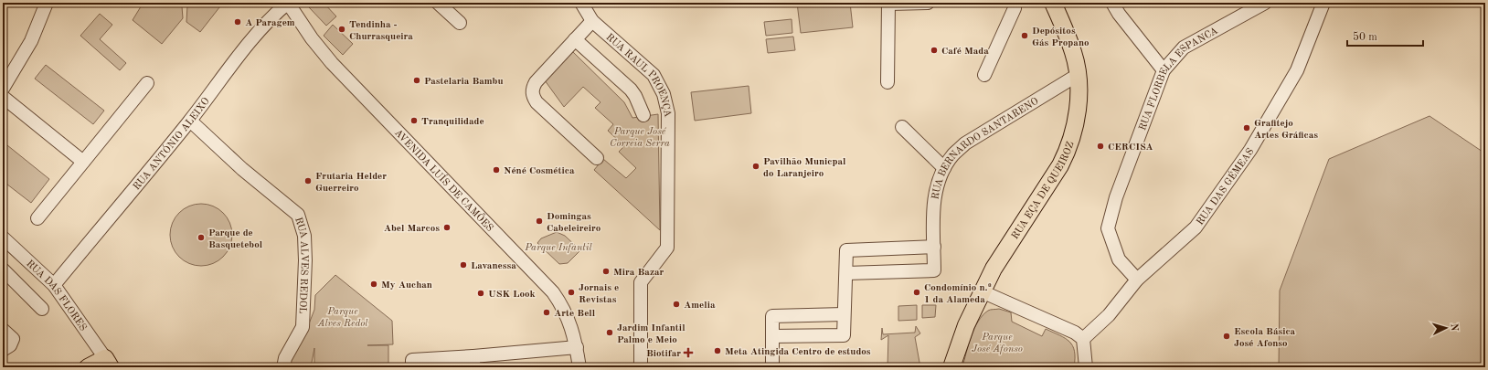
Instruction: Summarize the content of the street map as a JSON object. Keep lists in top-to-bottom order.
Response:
{
  "streets": {
    "main road": ["RUA EÇA DE QUEIROZ"],
    "street": [
      "RUA RAUL PROENÇA",
      "RUA FLORBELA ESPANCA",
      "RUA ANTÓNIO ALEIXO",
      "RUA BERNARDO SANTARENO",
      "AVENIDA LUÍS DE CAMÕES",
      "RUA DAS GÉMEAS",
      "RUA ALVES REDOL",
      "RUA DAS FLORES"
    ]
  },
  "crossings": [
    ["RUA FLORBELA ESPANCA", "RUA DAS GÉMEAS"],
    ["RUA ANTÓNIO ALEIXO", "AVENIDA LUÍS DE CAMÕES"],
    ["RUA ANTÓNIO ALEIXO", "RUA ALVES REDOL"],
    ["RUA ANTÓNIO ALEIXO", "RUA DAS FLORES"],
    ["RUA BERNARDO SANTARENO", "RUA EÇA DE QUEIROZ"]
  ],
  "parks": [
    "Parque José Correia Serra",
    "Parque Infantil",
    "Parque Alves Redol",
    "Parque José Afonso"
  ],
  "places": {
    "other": [
      "A Paragem",
      "Tendinha - Churrasqueira",
      "Depósitos Gás Propano",
      "Café Mada",
      "Pastelaria Bambu",
      "Tranquilidade",
      "Grafitejo Artes Gráficas",
      "CERCISA",
      "Pavilhão Municpal do Laranjeiro",
      "Néné Cosmética",
      "Frutaria Helder Guerreiro",
      "Domingas Cabeleireiro",
      "Abel Marcos",
      "Parque de Basquetebol",
      "Lavanessa",
      "Mira Bazar",
      "My Auchan",
      "Jornais e Revistas",
      "Condomínio n.º 1 da Alameda",
      "USK Look",
      "Amelia",
      "Arte Bell",
      "Jardim Infantil Palmo e Meio",
      "Escola Básica José Afonso",
      "Meta Atingida Centro de estudos"
    ],
    "health": ["Biotifar"]
  },
  "scale_bar": "50 m",
  "north": "right"
}
